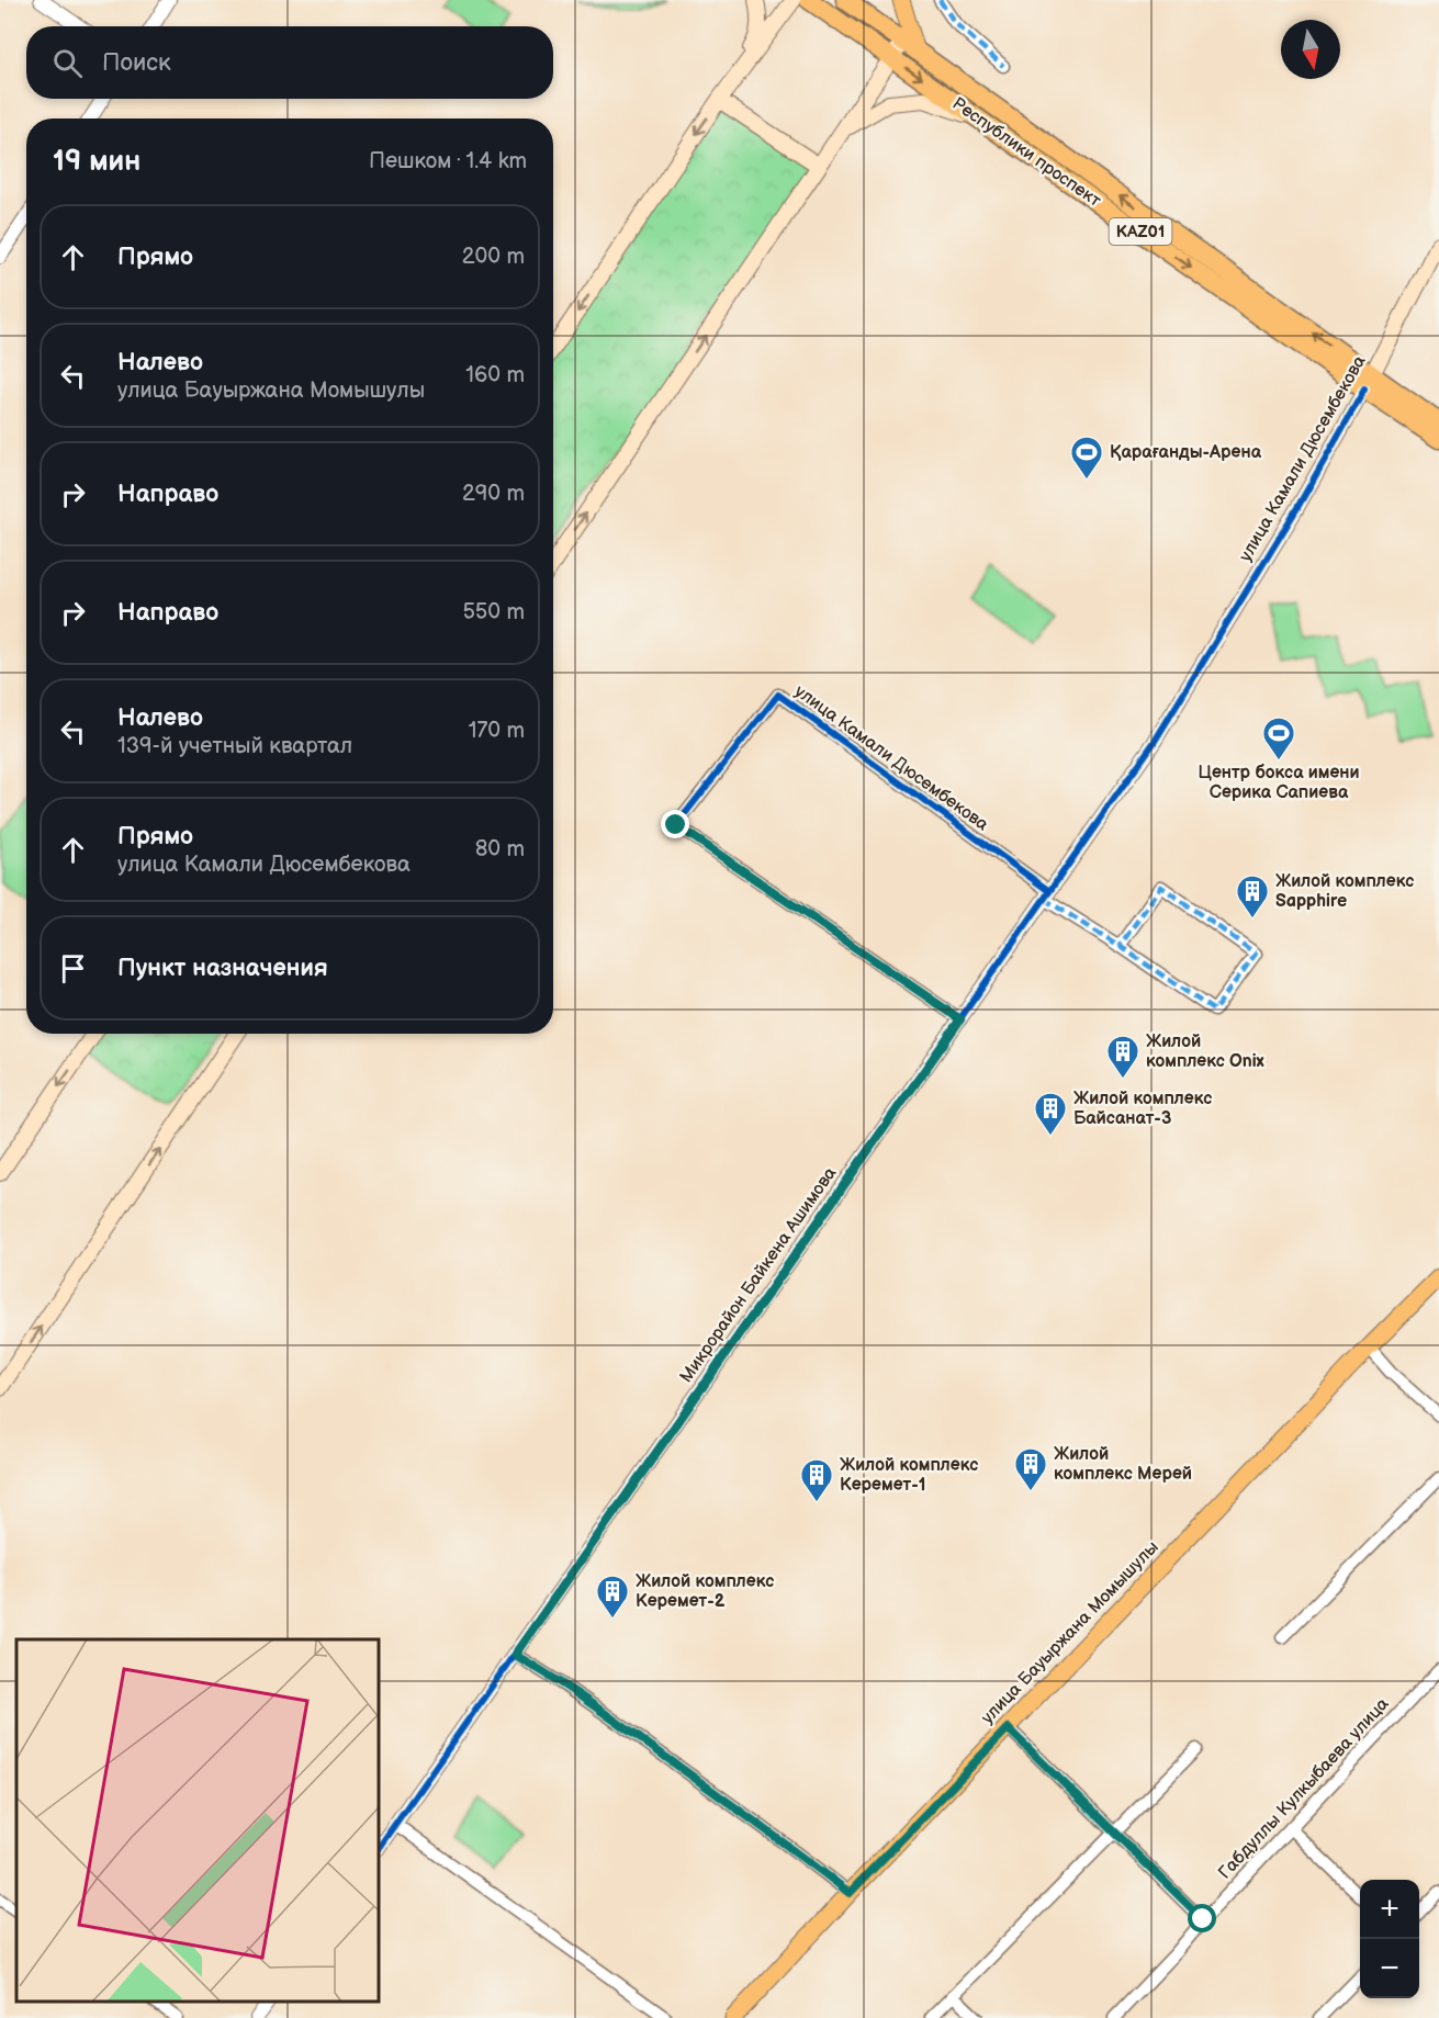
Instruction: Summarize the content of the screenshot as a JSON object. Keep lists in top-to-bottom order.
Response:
{
  "streets": {
    "highway": ["Республики проспект", "KАZ01"],
    "main road": ["улица Камали Дюсембекова", "улица Бауыржана Момышулы"],
    "street": ["Микрорайон Байкена Ашимова", "Габдуллы Кулкыбаева улица"]
  },
  "crossings": [
    ["Республики проспект", "улица Камали Дюсембекова"],
    ["улица Камали Дюсембекова", "Микрорайон Байкена Ашимова"]
  ],
  "places": {
    "sports": ["Қарағанды-Арена", "Центр бокса имени Серика Сапиева"],
    "building": [
      "Жилой комплекс Sapphire",
      "Жилой комплекс Onix",
      "Жилой комплекс Байсанат-3",
      "Жилой комплекс Мерей",
      "Жилой комплекс Керемет-1",
      "Жилой комплекс Керемет-2"
    ]
  },
  "north": "bottom",
  "page": {
    "search": "Поиск",
    "heading": ["19 мин", "Пешком · 1.4 km"],
    "list": [
      ["Прямо", "200 m"],
      ["Налево", "улица Бауыржана Момышулы", "160 m"],
      ["Направо", "290 m"],
      ["Направо", "550 m"],
      ["Налево", "139-й учетный квартал", "170 m"],
      ["Прямо", "улица Камали Дюсембекова", "80 m"],
      "Пункт назначения"
    ],
    "map_buttons": ["+", "−"]
  }
}
